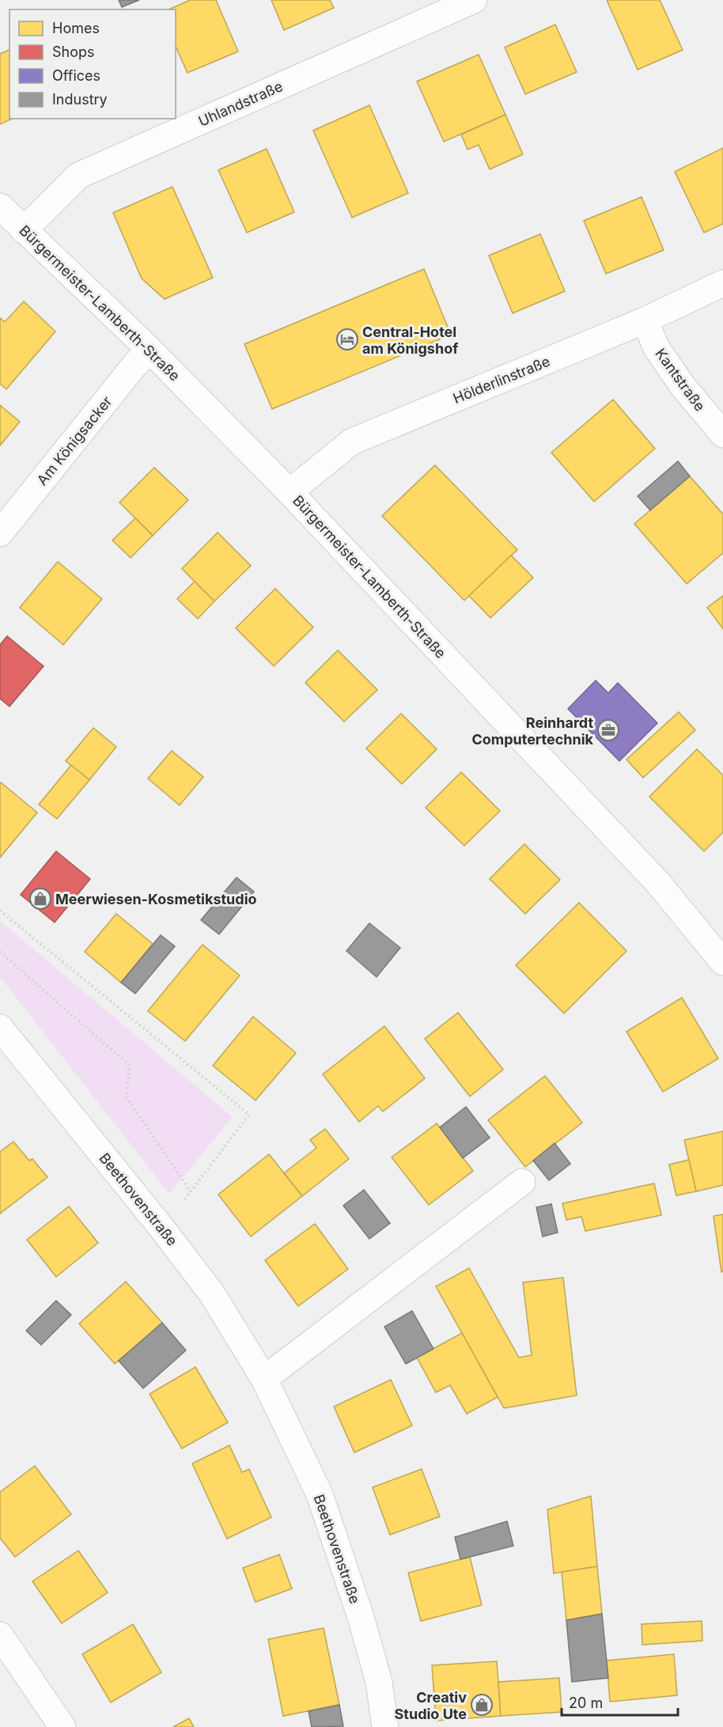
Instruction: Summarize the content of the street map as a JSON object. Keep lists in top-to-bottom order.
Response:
{
  "streets": {
    "street": [
      "Uhlandstraße",
      "Bürgermeister-Lamberth-Straße",
      "Hölderlinstraße",
      "Kantstraße",
      "Am Königsacker",
      "Beethovenstraße"
    ]
  },
  "crossings": [
    ["Uhlandstraße", "Bürgermeister-Lamberth-Straße"],
    ["Bürgermeister-Lamberth-Straße", "Hölderlinstraße"],
    ["Bürgermeister-Lamberth-Straße", "Am Königsacker"],
    ["Hölderlinstraße", "Kantstraße"]
  ],
  "places": {
    "hotel": ["Central-Hotel am Königshof"],
    "office": ["Reinhardt Computertechnik"],
    "shop": ["Meerwiesen-Kosmetikstudio", "Creativ Studio Ute"]
  },
  "legend": [
    "Homes",
    "Shops",
    "Offices",
    "Industry"
  ],
  "scale_bar": "20 m"
}
